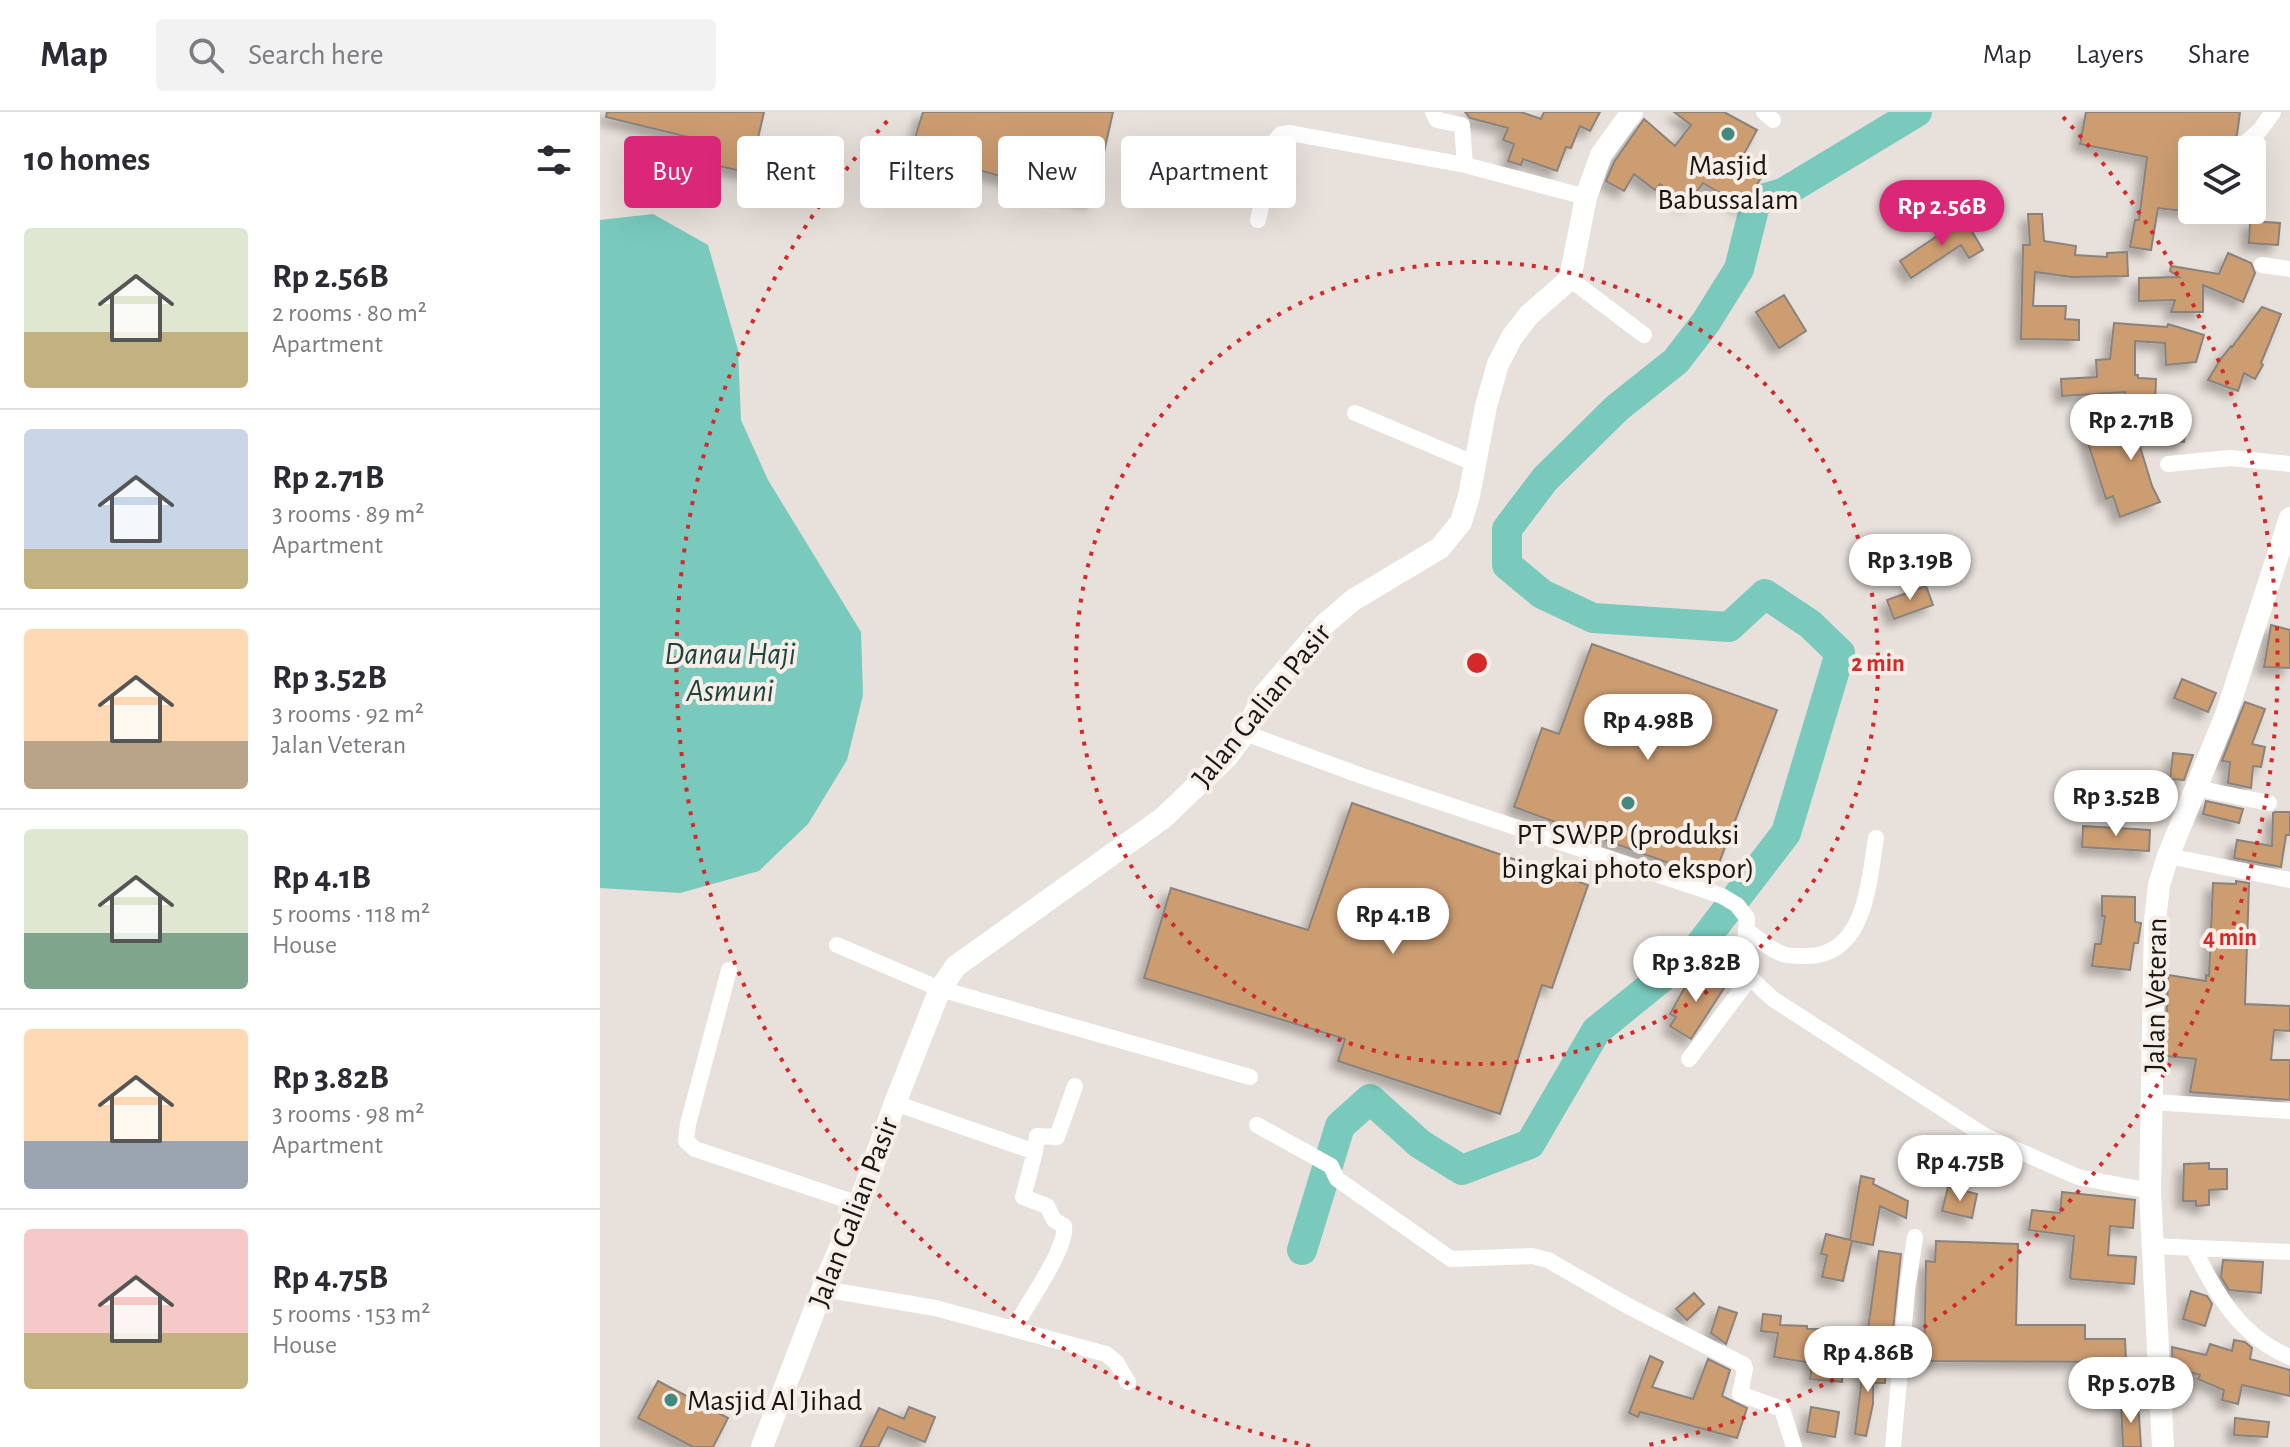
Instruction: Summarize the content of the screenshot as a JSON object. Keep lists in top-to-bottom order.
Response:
{
  "streets": {
    "street": ["Jalan Galian Pasir", "Jalan Veteran"]
  },
  "water": ["Danau Haji Asmuni"],
  "places": ["Masjid Babussalam", "PT SWPP (produksi bingkai photo ekspor)", "Masjid Al Jihad"],
  "page": {
    "header": "Map",
    "search": "Search here",
    "nav": ["Map", "Layers", "Share"],
    "heading": "10 homes",
    "chip": [
      "Buy",
      "Rent",
      "Filters",
      "New",
      "Apartment"
    ],
    "price": [
      "Rp 2.56B",
      "Rp 2.71B",
      "Rp 3.19B",
      "Rp 4.98B",
      "Rp 3.52B",
      "Rp 4.1B",
      "Rp 3.82B",
      "Rp 4.75B",
      "Rp 4.86B",
      "Rp 5.07B"
    ],
    "list": [
      {
        "name": "Rp 2.56B",
        "note": "2 rooms · 80 m² · Apartment"
      },
      {
        "name": "Rp 2.71B",
        "note": "3 rooms · 89 m² · Apartment"
      },
      {
        "name": "Rp 3.52B",
        "note": "3 rooms · 92 m² · Jalan Veteran"
      },
      {
        "name": "Rp 4.1B",
        "note": "5 rooms · 118 m² · House"
      },
      {
        "name": "Rp 3.82B",
        "note": "3 rooms · 98 m² · Apartment"
      },
      {
        "name": "Rp 4.75B",
        "note": "5 rooms · 153 m² · House"
      }
    ]
  },
  "rings": ["2 min", "4 min"]
}
